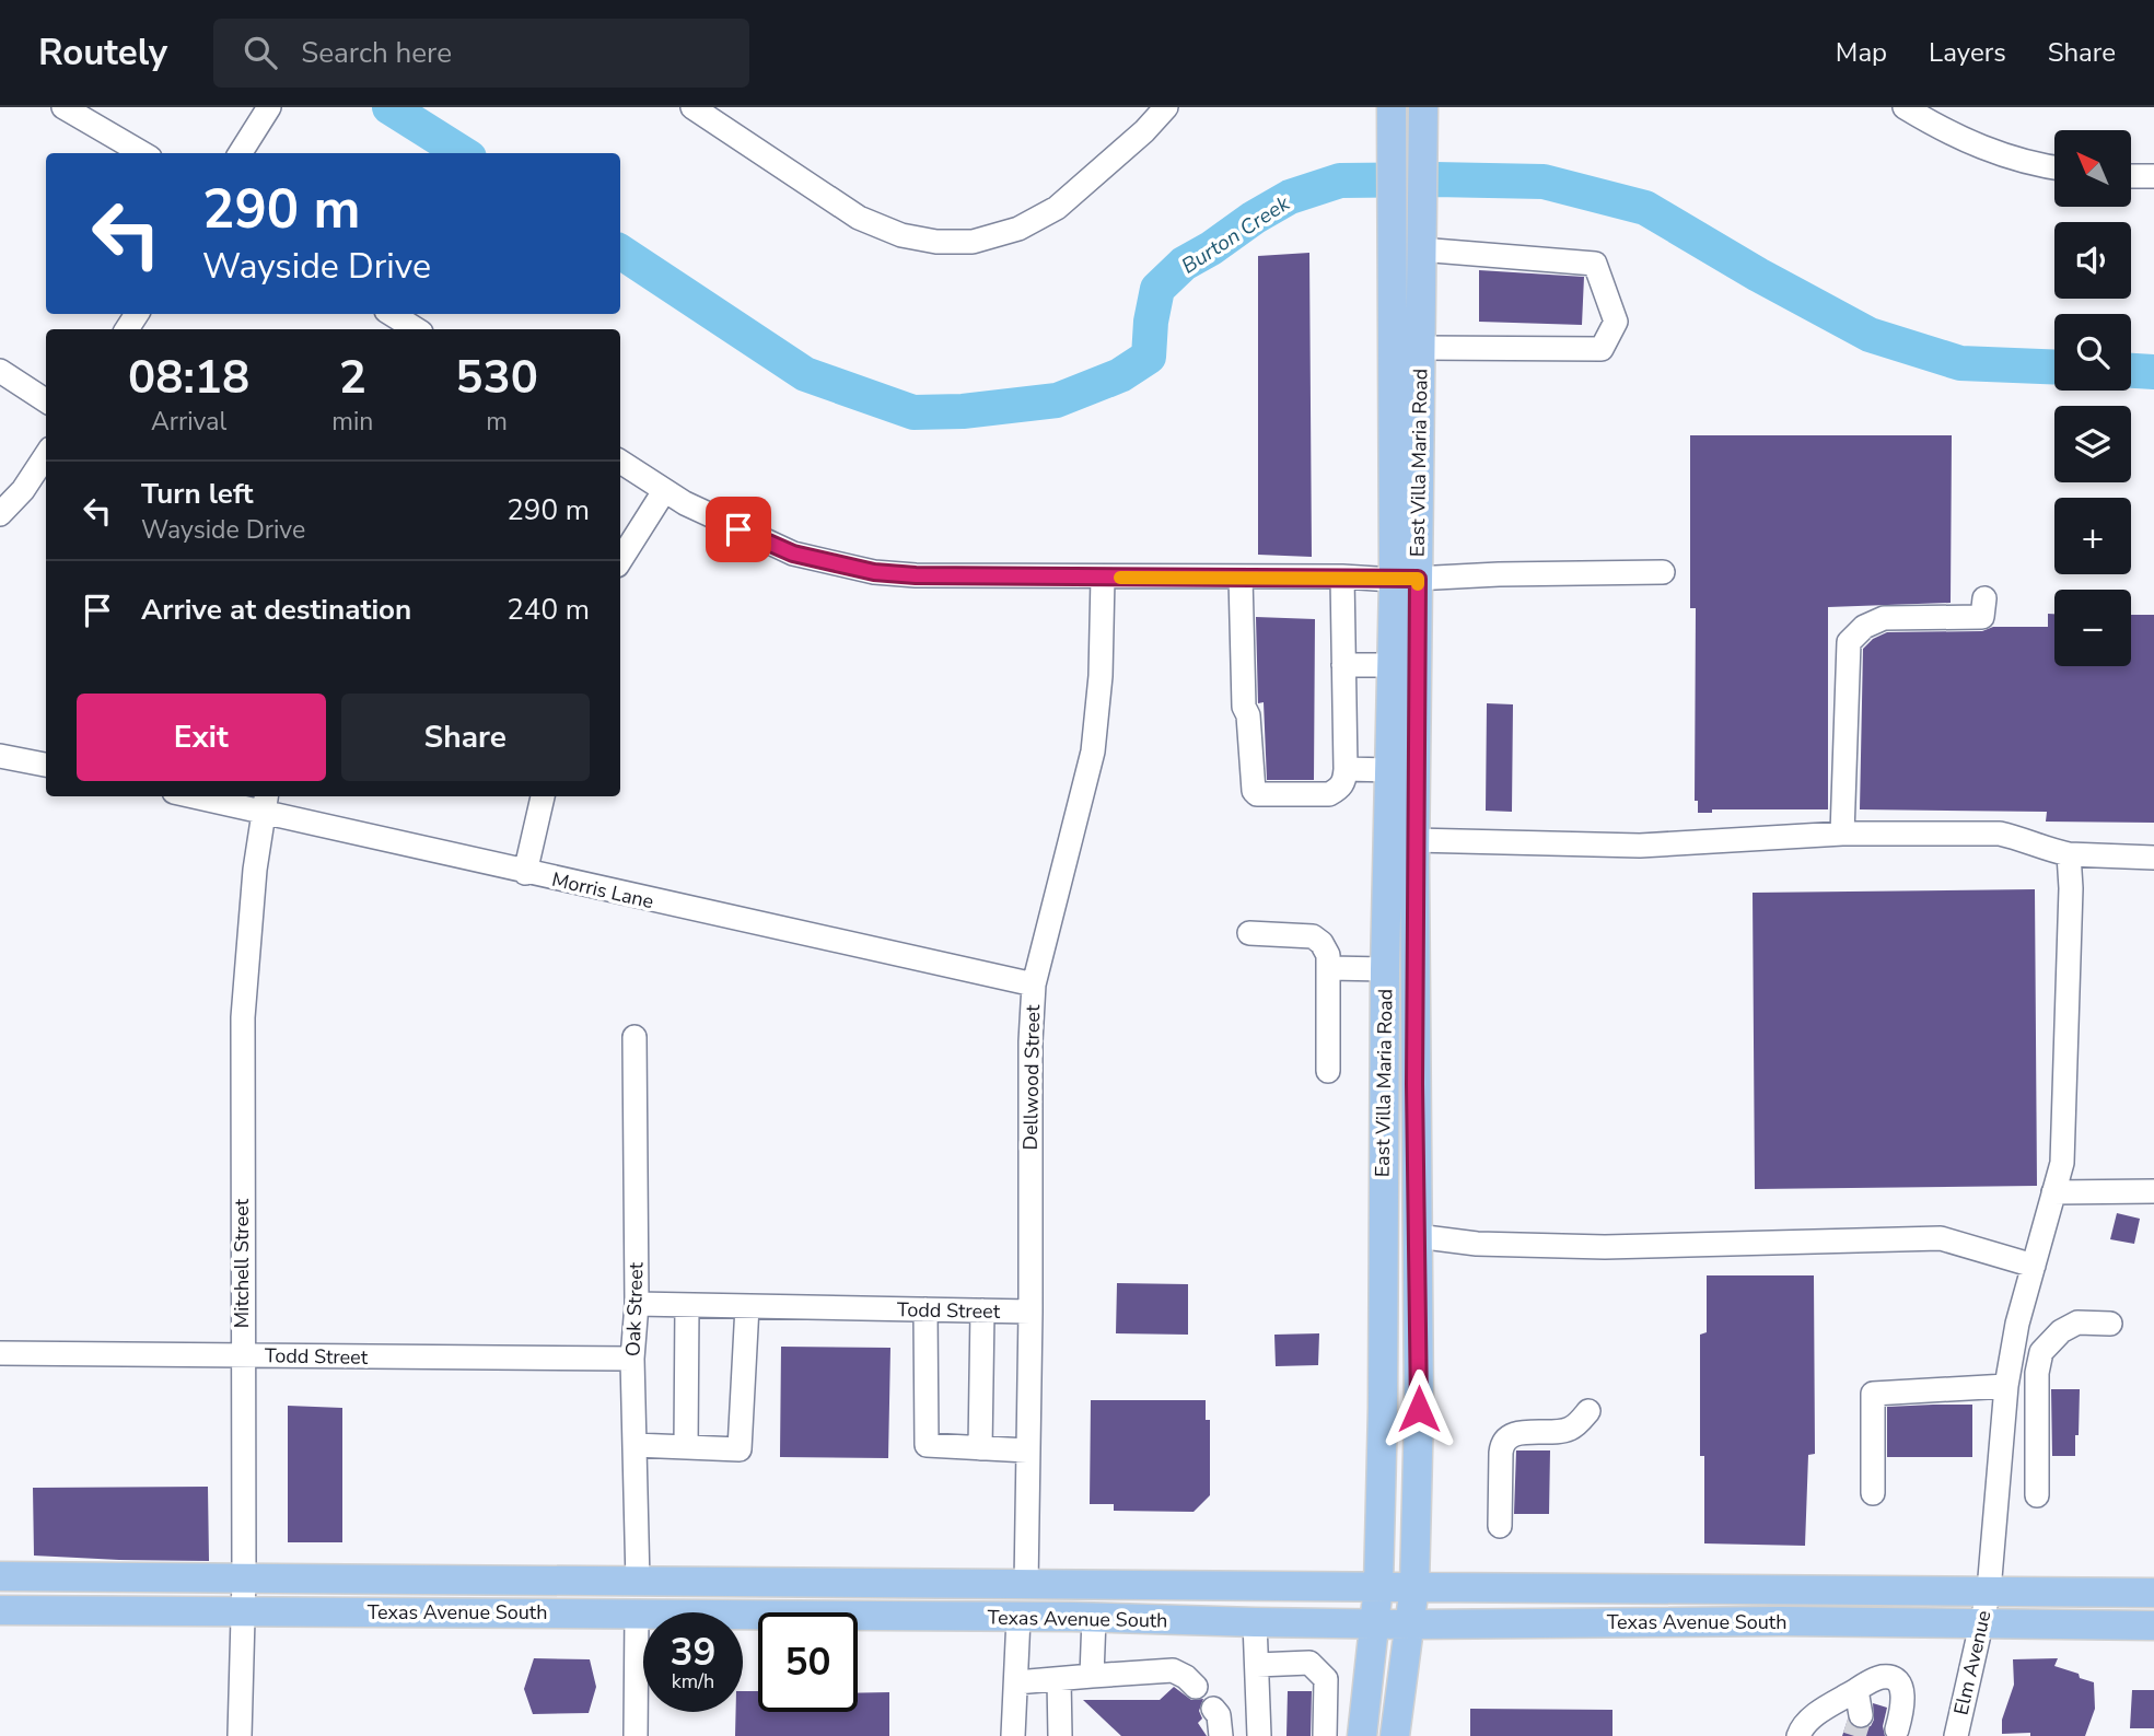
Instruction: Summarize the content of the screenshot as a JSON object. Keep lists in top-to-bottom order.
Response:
{
  "streets": {
    "main road": ["East Villa Maria Road", "Texas Avenue South"],
    "street": [
      "Morris Lane",
      "Dellwood Street",
      "Mitchell Street",
      "Oak Street",
      "Todd Street",
      "Elm Avenue"
    ]
  },
  "crossings": [
    ["East Villa Maria Road", "Texas Avenue South"],
    ["Morris Lane", "Dellwood Street"],
    ["Morris Lane", "Mitchell Street"],
    ["Dellwood Street", "Todd Street"],
    ["Dellwood Street", "Texas Avenue South"],
    ["Mitchell Street", "Todd Street"],
    ["Mitchell Street", "Texas Avenue South"],
    ["Oak Street", "Todd Street"],
    ["Oak Street", "Texas Avenue South"],
    ["Texas Avenue South", "Elm Avenue"]
  ],
  "water": ["Burton Creek"],
  "north": "top left",
  "page": {
    "header": "Routely",
    "search": "Search here",
    "nav": ["Map", "Layers", "Share"],
    "map_buttons": ["+", "−"],
    "turn": ["290 m", "Wayside Drive"],
    "eta": [
      "08:18",
      "Arrival",
      "2",
      "min",
      "530",
      "m"
    ],
    "list": [
      {
        "name": "Turn left",
        "note": "Wayside Drive",
        "value": "290 m"
      },
      {
        "name": "Arrive at destination",
        "value": "240 m"
      }
    ],
    "buttons": ["Exit", "Share"],
    "speed": "39 km/h",
    "limit": "50"
  }
}
